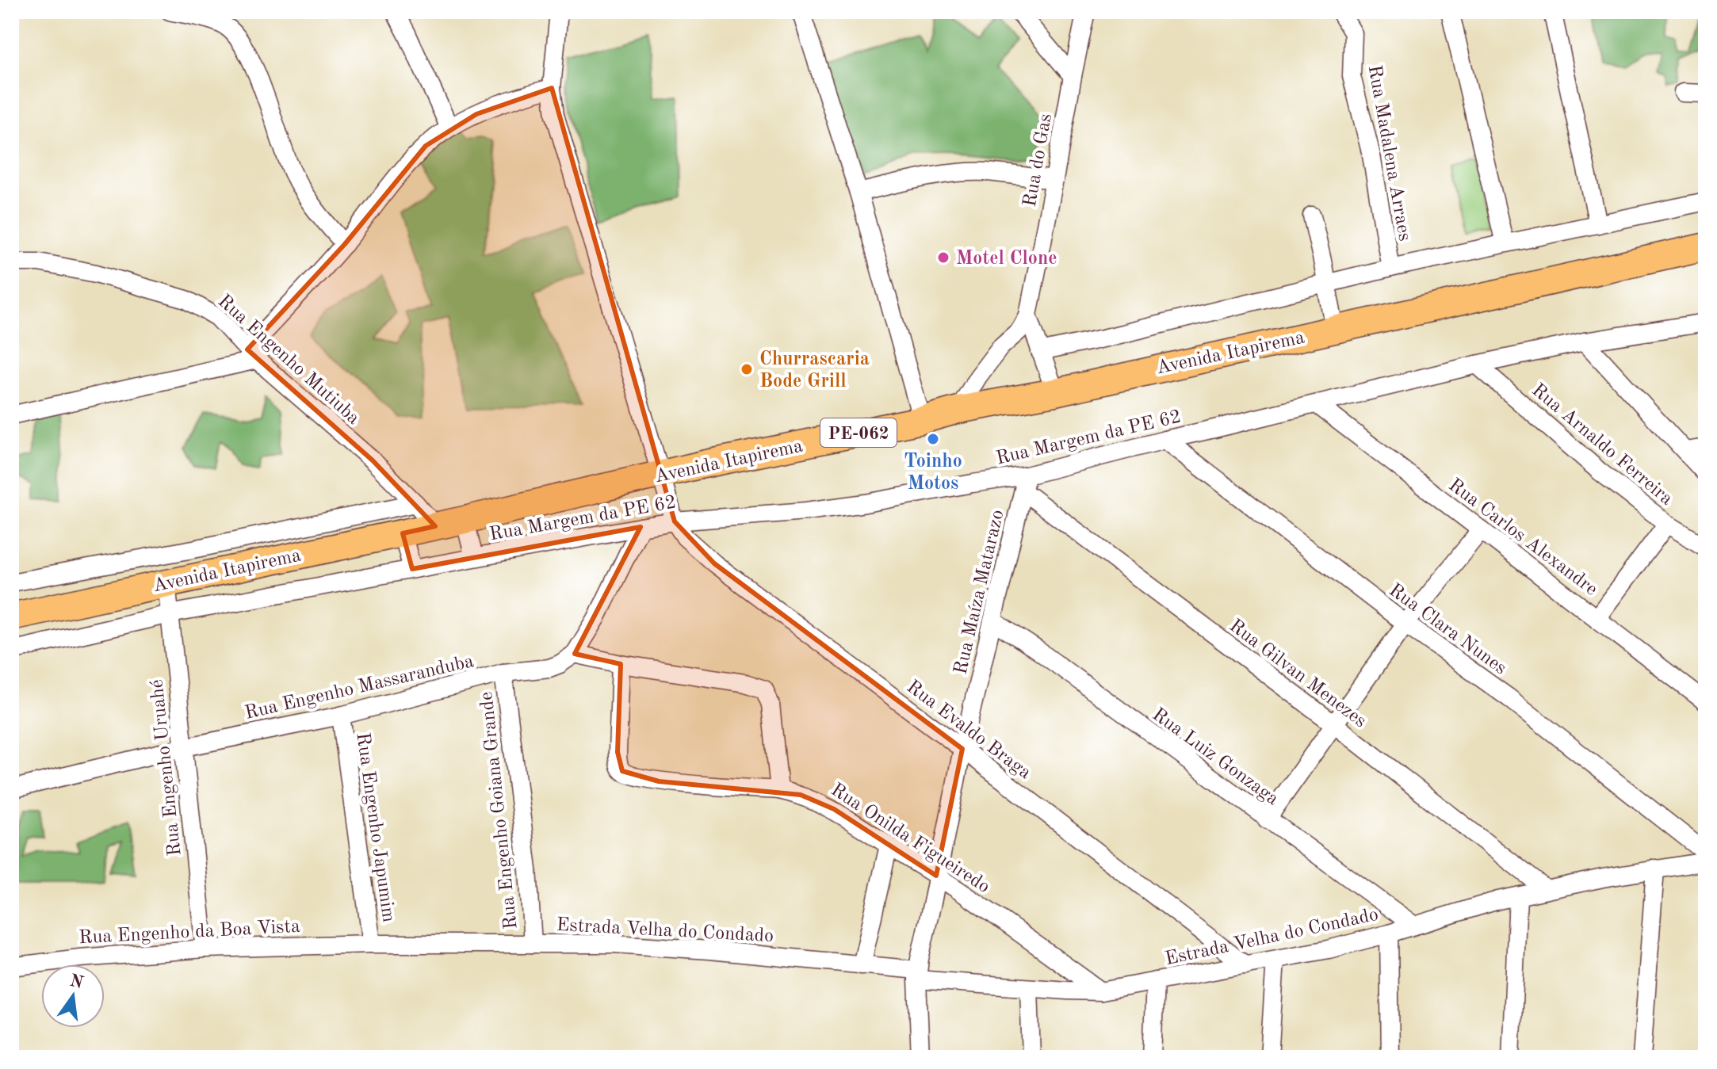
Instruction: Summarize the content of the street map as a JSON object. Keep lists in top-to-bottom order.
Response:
{
  "streets": {
    "main road": ["Avenida Itapirema", "PE-062"],
    "street": [
      "Rua Madalena Arraes",
      "Rua do Gas",
      "Rua Engenho Mutiuba",
      "Rua Margem da PE 62",
      "Rua Arnaldo Ferreira",
      "Rua Carlos Alexandre",
      "Rua Maíza Matarazo",
      "Rua Clara Nunes",
      "Rua Gilvan Menezes",
      "Rua Engenho Massaranduba",
      "Rua Evaldo Braga",
      "Rua Luiz Gonzaga",
      "Rua Engenho Uruahé",
      "Rua Engenho Goiana Grande",
      "Rua Engenho Japumim",
      "Rua Onilda Figueiredo",
      "Estrada Velha do Condado",
      "Rua Engenho da Boa Vista"
    ]
  },
  "crossings": [
    ["Rua do Gas", "Avenida Itapirema"],
    ["Avenida Itapirema", "Rua Engenho Mutiuba"],
    ["Avenida Itapirema", "Rua Margem da PE 62"],
    ["Avenida Itapirema", "Rua Engenho Uruahé"],
    ["Rua Margem da PE 62", "Rua Arnaldo Ferreira"],
    ["Rua Margem da PE 62", "Rua Carlos Alexandre"],
    ["Rua Margem da PE 62", "Rua Maíza Matarazo"],
    ["Rua Margem da PE 62", "Rua Clara Nunes"],
    ["Rua Margem da PE 62", "Rua Gilvan Menezes"],
    ["Rua Margem da PE 62", "Rua Evaldo Braga"],
    ["Rua Margem da PE 62", "Rua Engenho Uruahé"],
    ["Rua Maíza Matarazo", "Rua Gilvan Menezes"],
    ["Rua Maíza Matarazo", "Rua Evaldo Braga"],
    ["Rua Maíza Matarazo", "Rua Luiz Gonzaga"],
    ["Rua Maíza Matarazo", "Rua Onilda Figueiredo"],
    ["Rua Maíza Matarazo", "Estrada Velha do Condado"],
    ["Rua Gilvan Menezes", "Estrada Velha do Condado"],
    ["Rua Engenho Massaranduba", "Rua Engenho Uruahé"],
    ["Rua Engenho Massaranduba", "Rua Engenho Goiana Grande"],
    ["Rua Engenho Massaranduba", "Rua Engenho Japumim"],
    ["Rua Evaldo Braga", "Estrada Velha do Condado"],
    ["Rua Luiz Gonzaga", "Estrada Velha do Condado"],
    ["Rua Engenho Uruahé", "Rua Engenho da Boa Vista"],
    ["Rua Engenho Goiana Grande", "Estrada Velha do Condado"],
    ["Rua Engenho Japumim", "Estrada Velha do Condado"],
    ["Rua Engenho Japumim", "Rua Engenho da Boa Vista"],
    ["Rua Onilda Figueiredo", "Estrada Velha do Condado"],
    ["Estrada Velha do Condado", "Rua Engenho da Boa Vista"]
  ],
  "places": ["Motel Clone", "Churrascaria Bode Grill", "Toinho Motos"],
  "north": "top"
}
